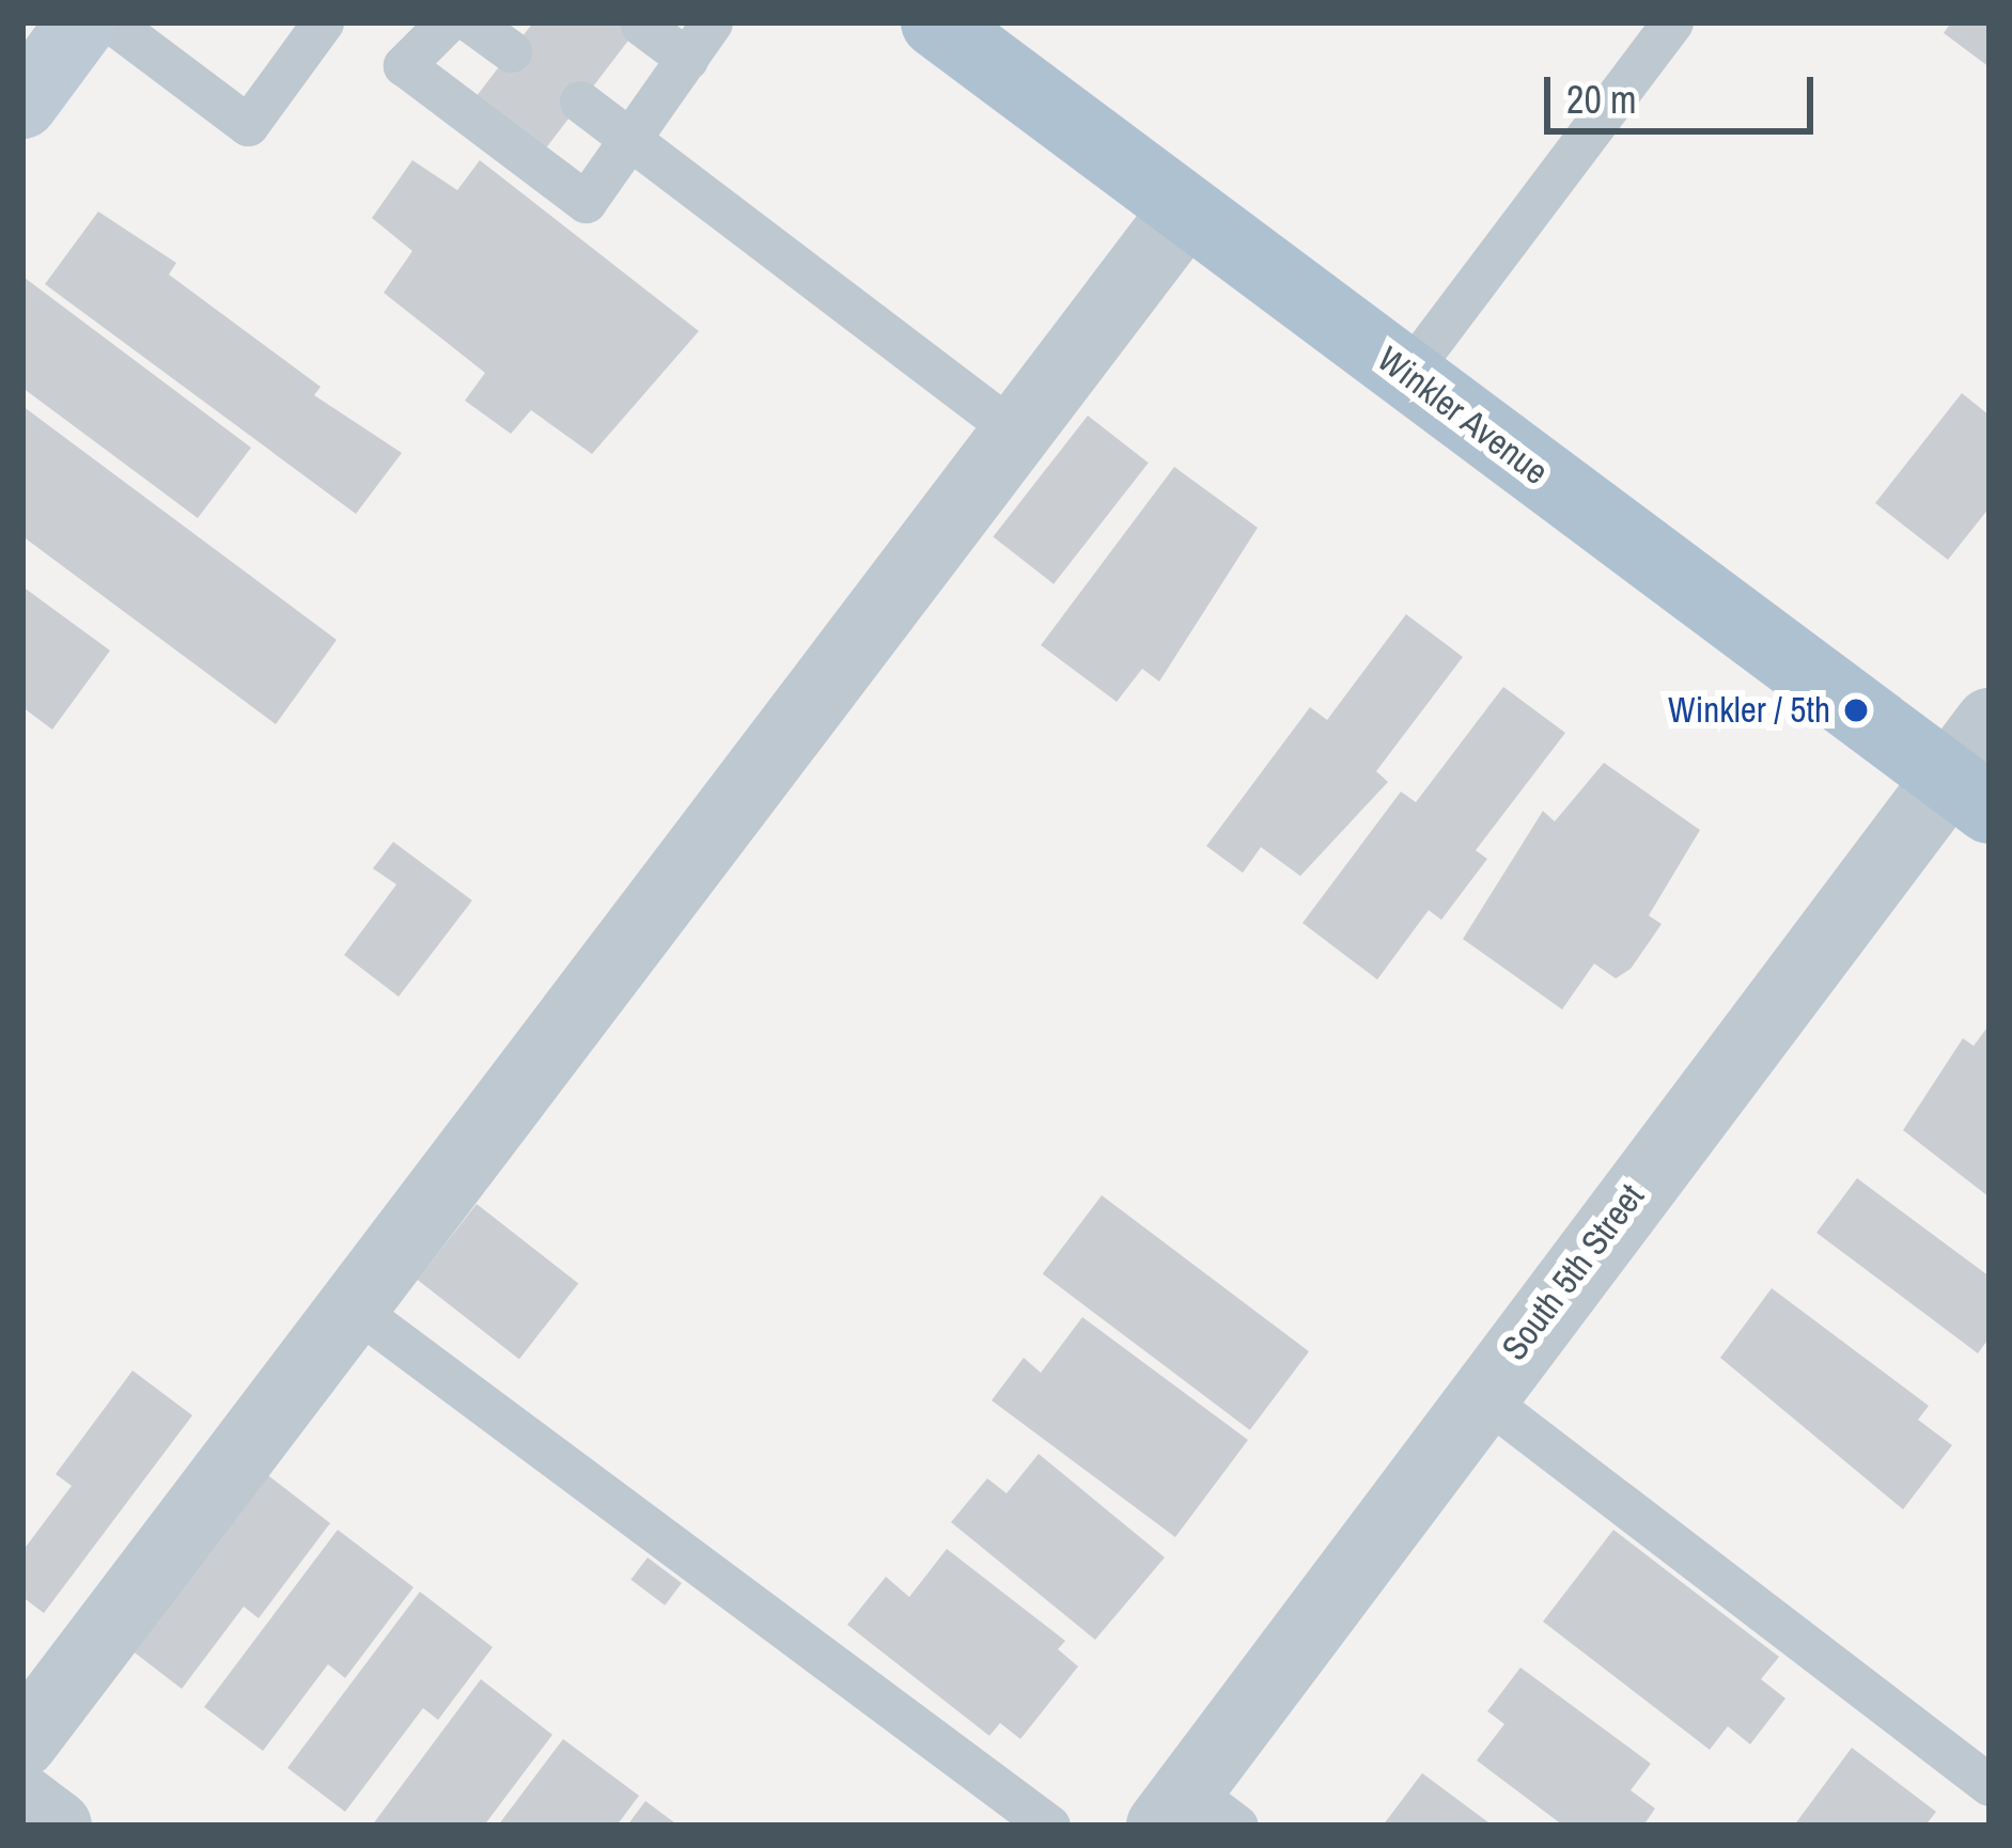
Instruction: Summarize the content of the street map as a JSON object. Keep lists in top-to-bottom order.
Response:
{
  "streets": {
    "main road": ["Winkler Avenue"],
    "street": ["South 5th Street"]
  },
  "crossings": [
    ["Winkler Avenue", "South 5th Street"]
  ],
  "places": ["Winkler / 5th"],
  "scale_bar": "20 m"
}
